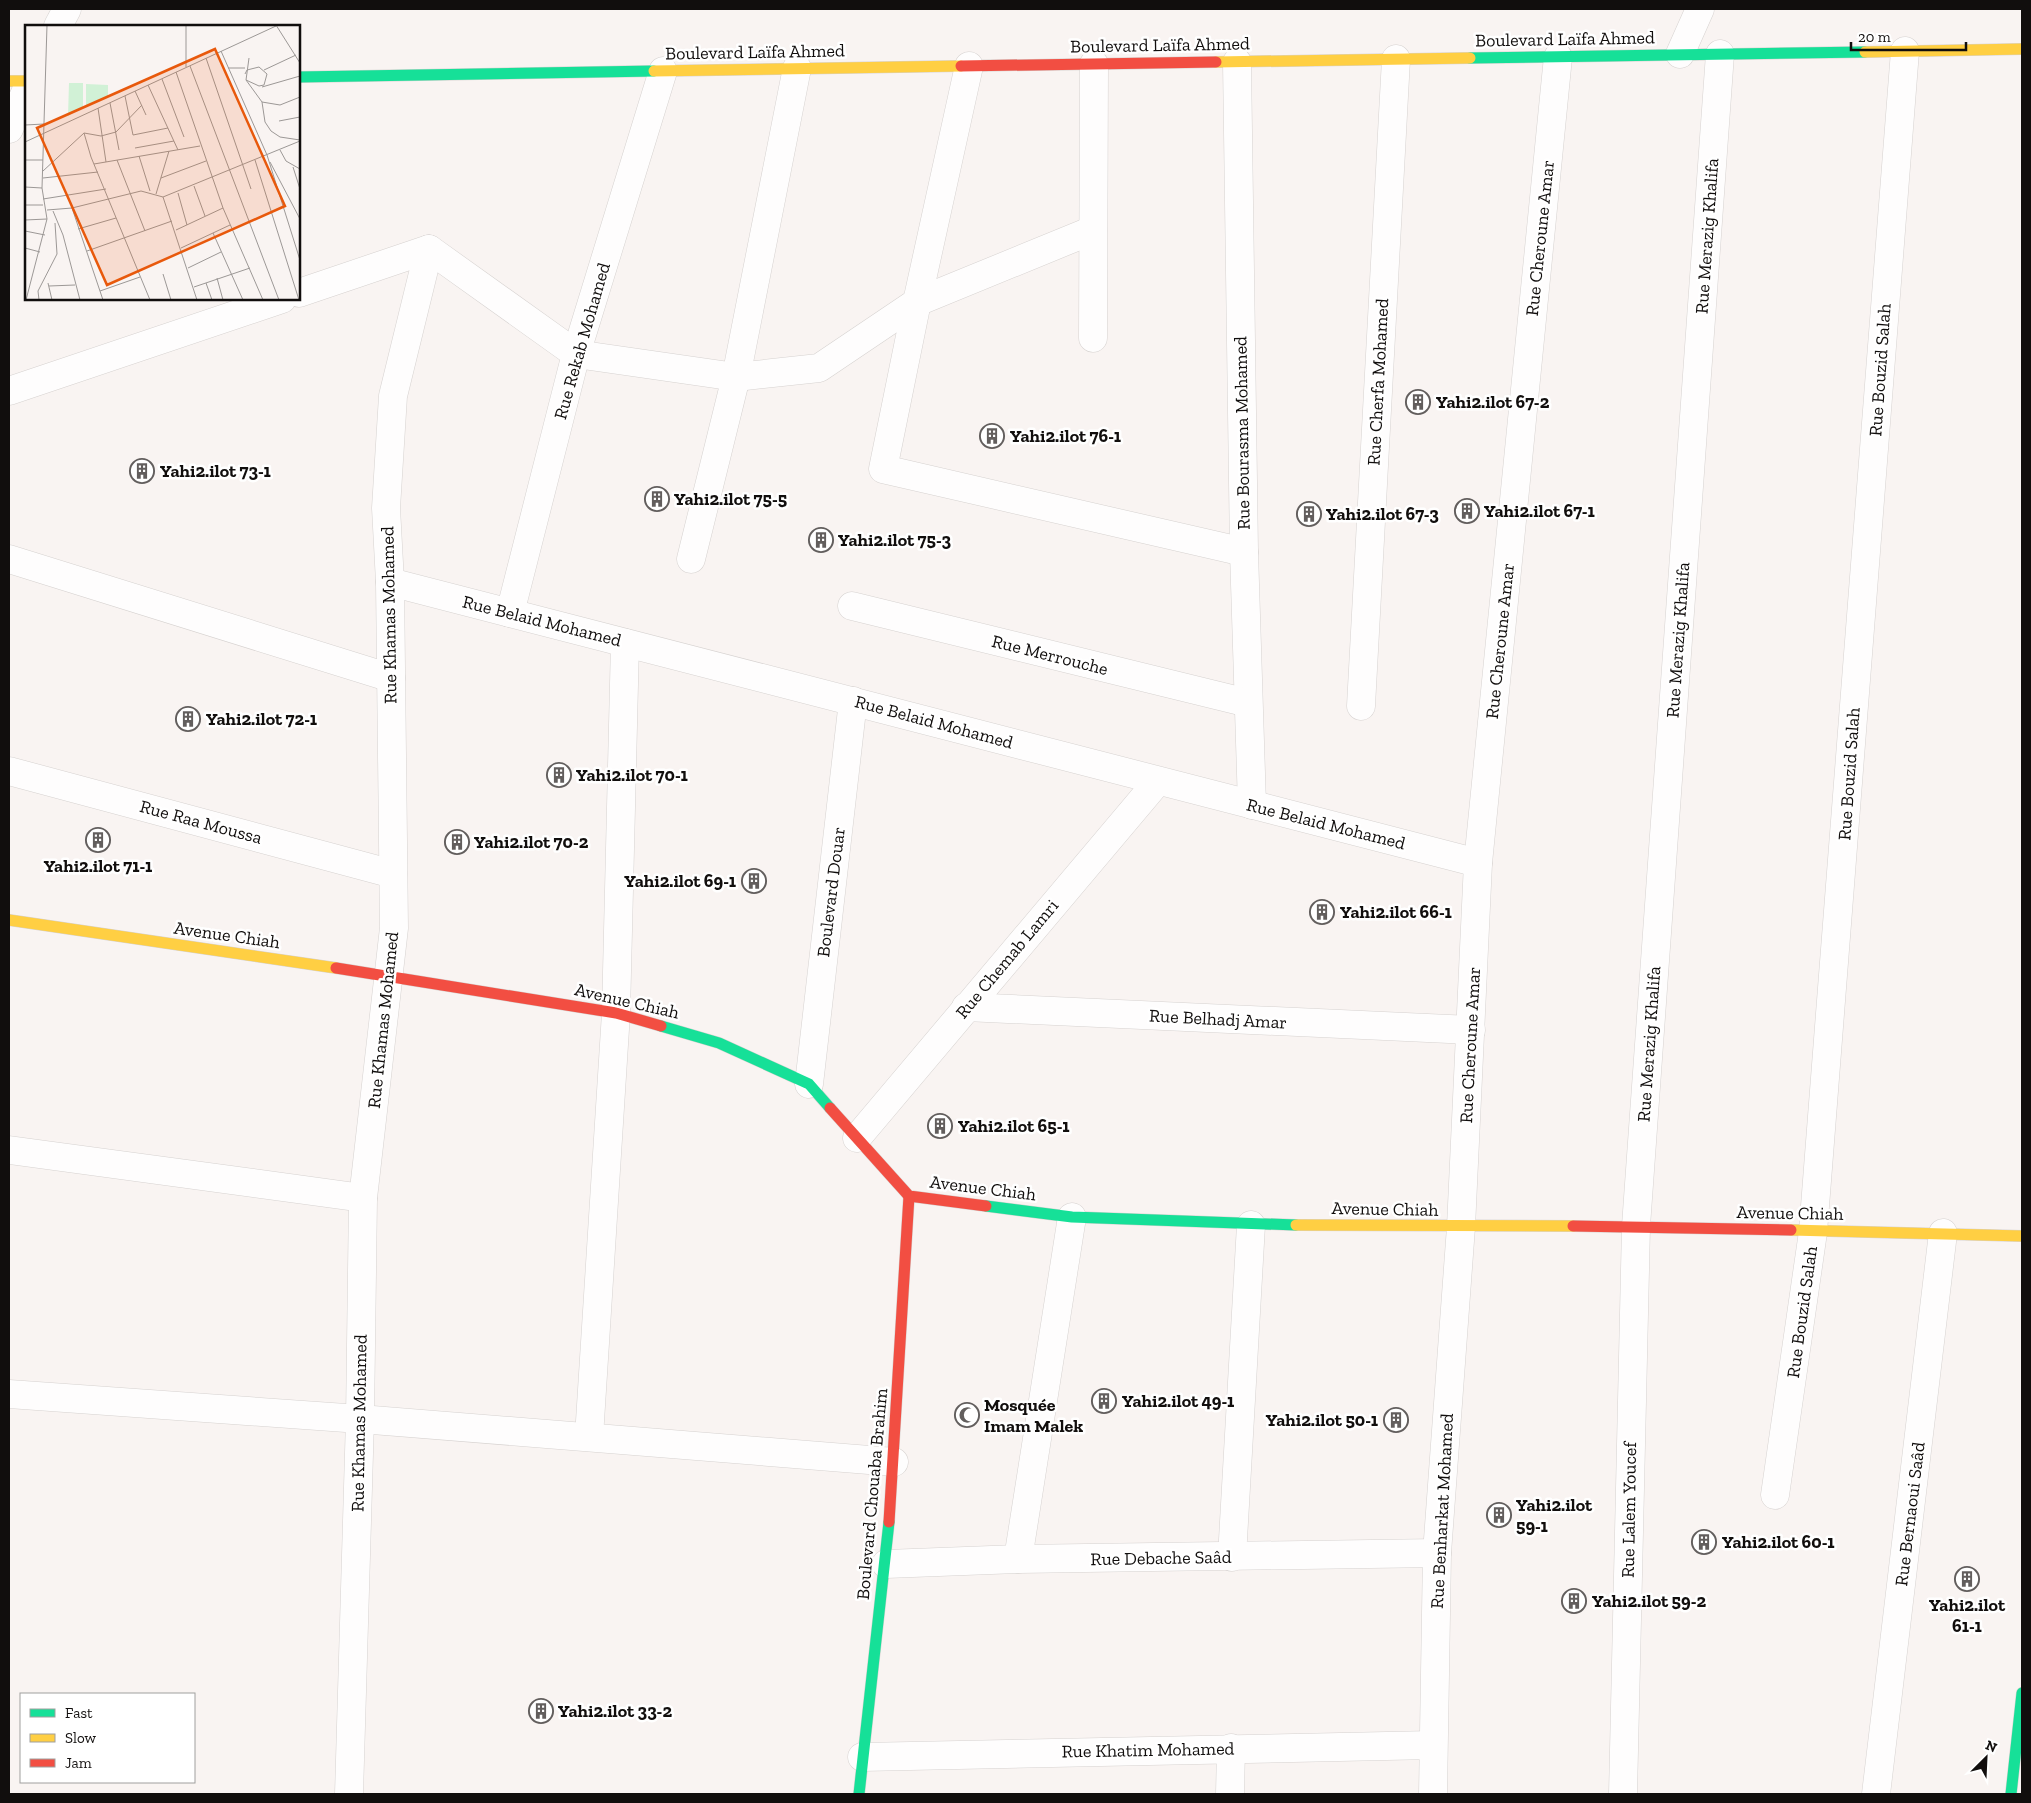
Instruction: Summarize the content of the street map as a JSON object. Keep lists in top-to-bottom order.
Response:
{
  "streets": {
    "street": [
      "Boulevard Laïfa Ahmed",
      "Rue Merazig Khalifa",
      "Rue Cheroune Amar",
      "Rue Rekab Mohamed",
      "Rue Bouzid Salah",
      "Rue Cherfa Mohamed",
      "Rue Bourasma Mohamed",
      "Rue Khamas Mohamed",
      "Rue Belaid Mohamed",
      "Rue Merrouche",
      "Rue Raa Moussa",
      "Boulevard Douar",
      "Avenue Chiah",
      "Rue Chemab Lamri",
      "Rue Belhadj Amar",
      "Boulevard Chouaba Brahim",
      "Rue Lalem Youcef",
      "Rue Benharkat Mohamed",
      "Rue Bernaoui Saâd",
      "Rue Debache Saâd",
      "Rue Khatim Mohamed"
    ]
  },
  "crossings": [
    ["Boulevard Laïfa Ahmed", "Rue Merazig Khalifa"],
    ["Boulevard Laïfa Ahmed", "Rue Cheroune Amar"],
    ["Boulevard Laïfa Ahmed", "Rue Rekab Mohamed"],
    ["Boulevard Laïfa Ahmed", "Rue Bouzid Salah"],
    ["Boulevard Laïfa Ahmed", "Rue Cherfa Mohamed"],
    ["Boulevard Laïfa Ahmed", "Rue Bourasma Mohamed"],
    ["Rue Merazig Khalifa", "Avenue Chiah"],
    ["Rue Merazig Khalifa", "Rue Lalem Youcef"],
    ["Rue Cheroune Amar", "Rue Belaid Mohamed"],
    ["Rue Cheroune Amar", "Avenue Chiah"],
    ["Rue Cheroune Amar", "Rue Belhadj Amar"],
    ["Rue Cheroune Amar", "Rue Benharkat Mohamed"],
    ["Rue Rekab Mohamed", "Rue Belaid Mohamed"],
    ["Rue Bouzid Salah", "Avenue Chiah"],
    ["Rue Bourasma Mohamed", "Rue Belaid Mohamed"],
    ["Rue Bourasma Mohamed", "Rue Merrouche"],
    ["Rue Khamas Mohamed", "Rue Belaid Mohamed"],
    ["Rue Khamas Mohamed", "Rue Raa Moussa"],
    ["Rue Khamas Mohamed", "Avenue Chiah"],
    ["Rue Belaid Mohamed", "Boulevard Douar"],
    ["Rue Belaid Mohamed", "Rue Chemab Lamri"],
    ["Boulevard Douar", "Avenue Chiah"],
    ["Avenue Chiah", "Rue Chemab Lamri"],
    ["Avenue Chiah", "Boulevard Chouaba Brahim"],
    ["Avenue Chiah", "Rue Lalem Youcef"],
    ["Avenue Chiah", "Rue Benharkat Mohamed"],
    ["Avenue Chiah", "Rue Bernaoui Saâd"],
    ["Rue Chemab Lamri", "Rue Belhadj Amar"],
    ["Boulevard Chouaba Brahim", "Rue Debache Saâd"],
    ["Boulevard Chouaba Brahim", "Rue Khatim Mohamed"],
    ["Rue Benharkat Mohamed", "Rue Debache Saâd"],
    ["Rue Benharkat Mohamed", "Rue Khatim Mohamed"]
  ],
  "places": {
    "building": [
      "Yahi2.ilot 67-2",
      "Yahi2.ilot 76-1",
      "Yahi2.ilot 73-1",
      "Yahi2.ilot 75-5",
      "Yahi2.ilot 67-1",
      "Yahi2.ilot 67-3",
      "Yahi2.ilot 75-3",
      "Yahi2.ilot 72-1",
      "Yahi2.ilot 70-1",
      "Yahi2.ilot 71-1",
      "Yahi2.ilot 70-2",
      "Yahi2.ilot 69-1",
      "Yahi2.ilot 66-1",
      "Yahi2.ilot 65-1",
      "Yahi2.ilot 49-1",
      "Yahi2.ilot 50-1",
      "Yahi2.ilot 59-1",
      "Yahi2.ilot 60-1",
      "Yahi2.ilot 61-1",
      "Yahi2.ilot 59-2",
      "Yahi2.ilot 33-2"
    ],
    "mosque": ["Mosquée Imam Malek"]
  },
  "legend": ["Fast", "Slow", "Jam"],
  "scale_bar": "20 m",
  "north": "top right"
}
